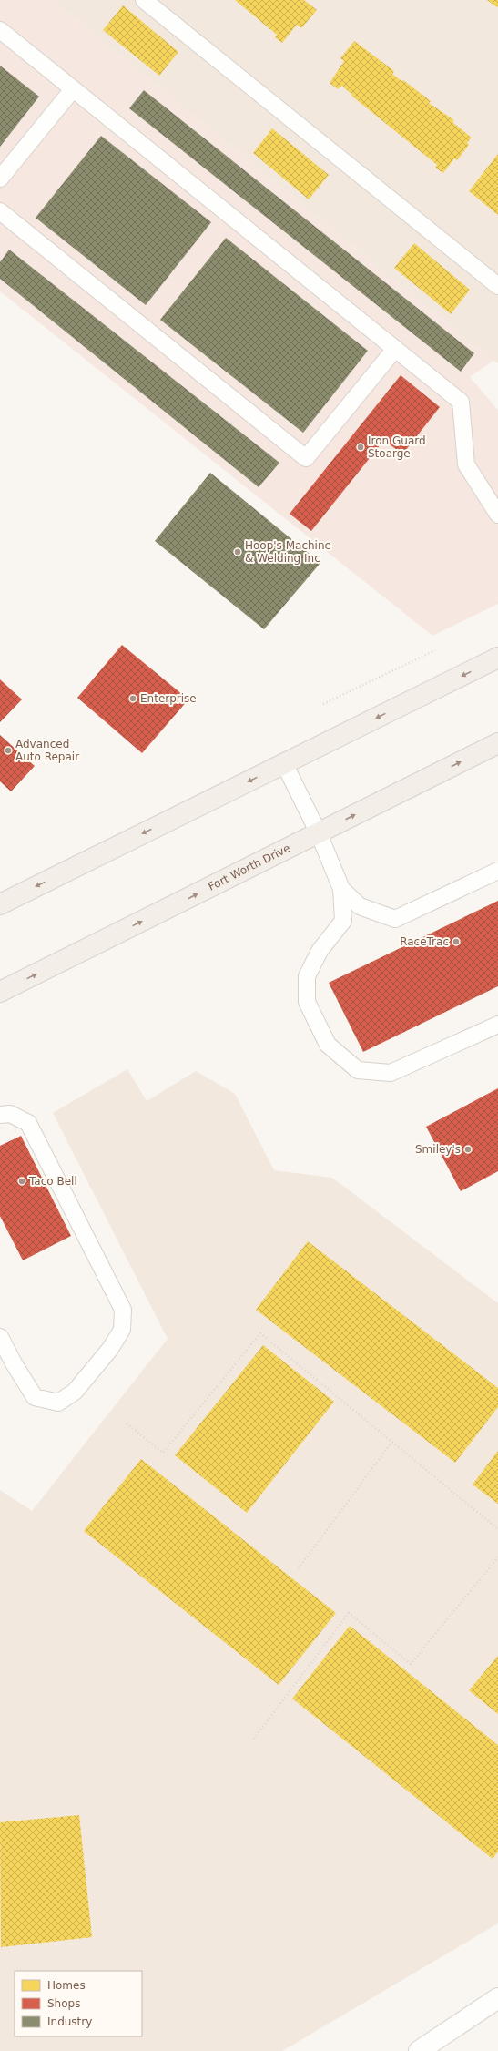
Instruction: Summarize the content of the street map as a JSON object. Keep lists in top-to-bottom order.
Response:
{
  "streets": {
    "main road": ["Fort Worth Drive"]
  },
  "places": [
    "Iron Guard Stoarge",
    "Hoop's Machine & Welding Inc",
    "Enterprise",
    "Advanced Auto Repair",
    "RaceTrac",
    "Smiley's",
    "Taco Bell"
  ],
  "legend": ["Homes", "Shops", "Industry"]
}
